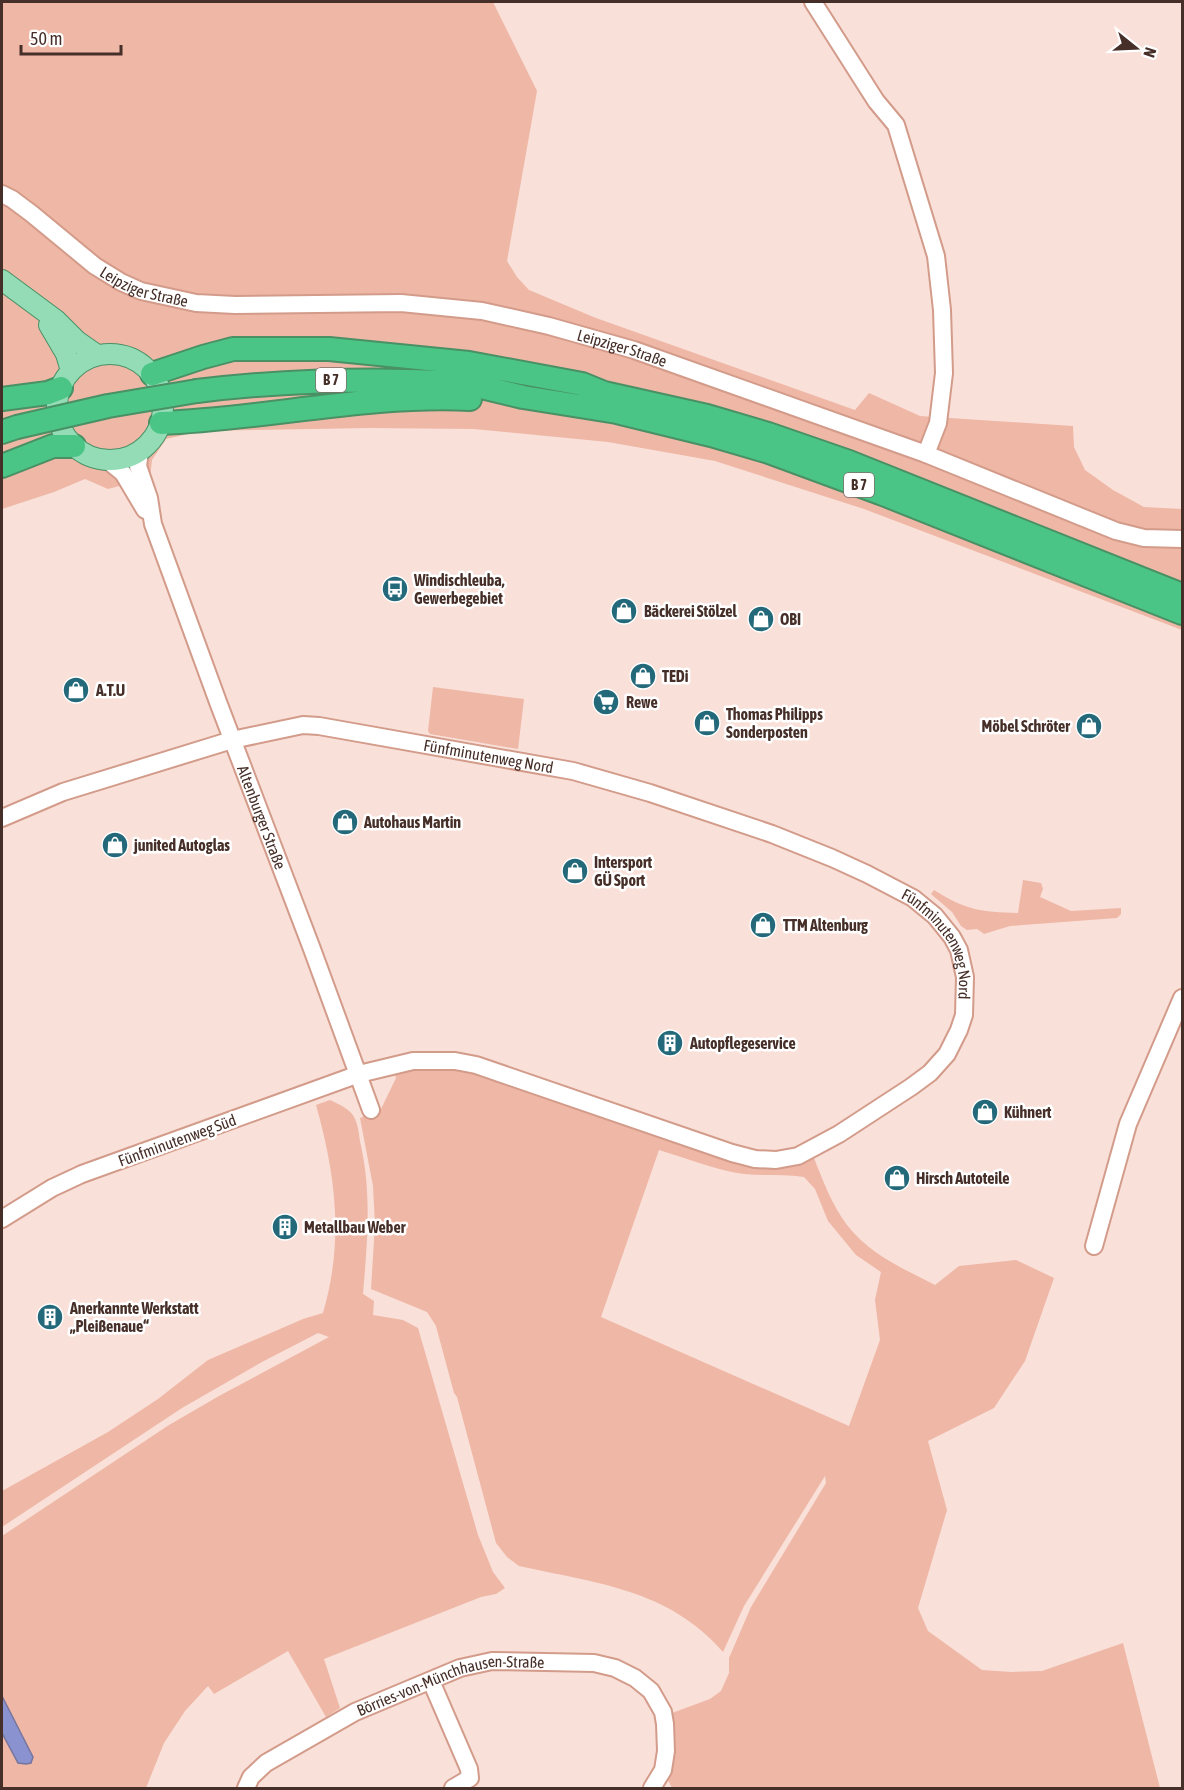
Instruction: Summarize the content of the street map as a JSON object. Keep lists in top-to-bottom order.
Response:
{
  "streets": {
    "highway": ["B 7"],
    "street": [
      "Leipziger Straße",
      "Fünfminutenweg Nord",
      "Altenburger Straße",
      "Fünfminutenweg Süd",
      "Börries-von-Münchhausen-Straße"
    ]
  },
  "crossings": [
    ["Fünfminutenweg Nord", "Altenburger Straße"],
    ["Fünfminutenweg Nord", "Fünfminutenweg Süd"],
    ["Altenburger Straße", "Fünfminutenweg Süd"]
  ],
  "places": {
    "bus stop": ["Windischleuba, Gewerbegebiet"],
    "shop": [
      "Bäckerei Stölzel",
      "OBI",
      "TEDi",
      "A.T.U",
      "Thomas Philipps Sonderposten",
      "Möbel Schröter",
      "Autohaus Martin",
      "junited Autoglas",
      "Intersport GÜ Sport",
      "TTM Altenburg",
      "Kühnert",
      "Hirsch Autoteile"
    ],
    "supermarket": ["Rewe"],
    "building": ["Autopflegeservice", "Metallbau Weber", "Anerkannte Werkstatt „Pleißenaue“"]
  },
  "scale_bar": "50 m",
  "north": "right"
}
